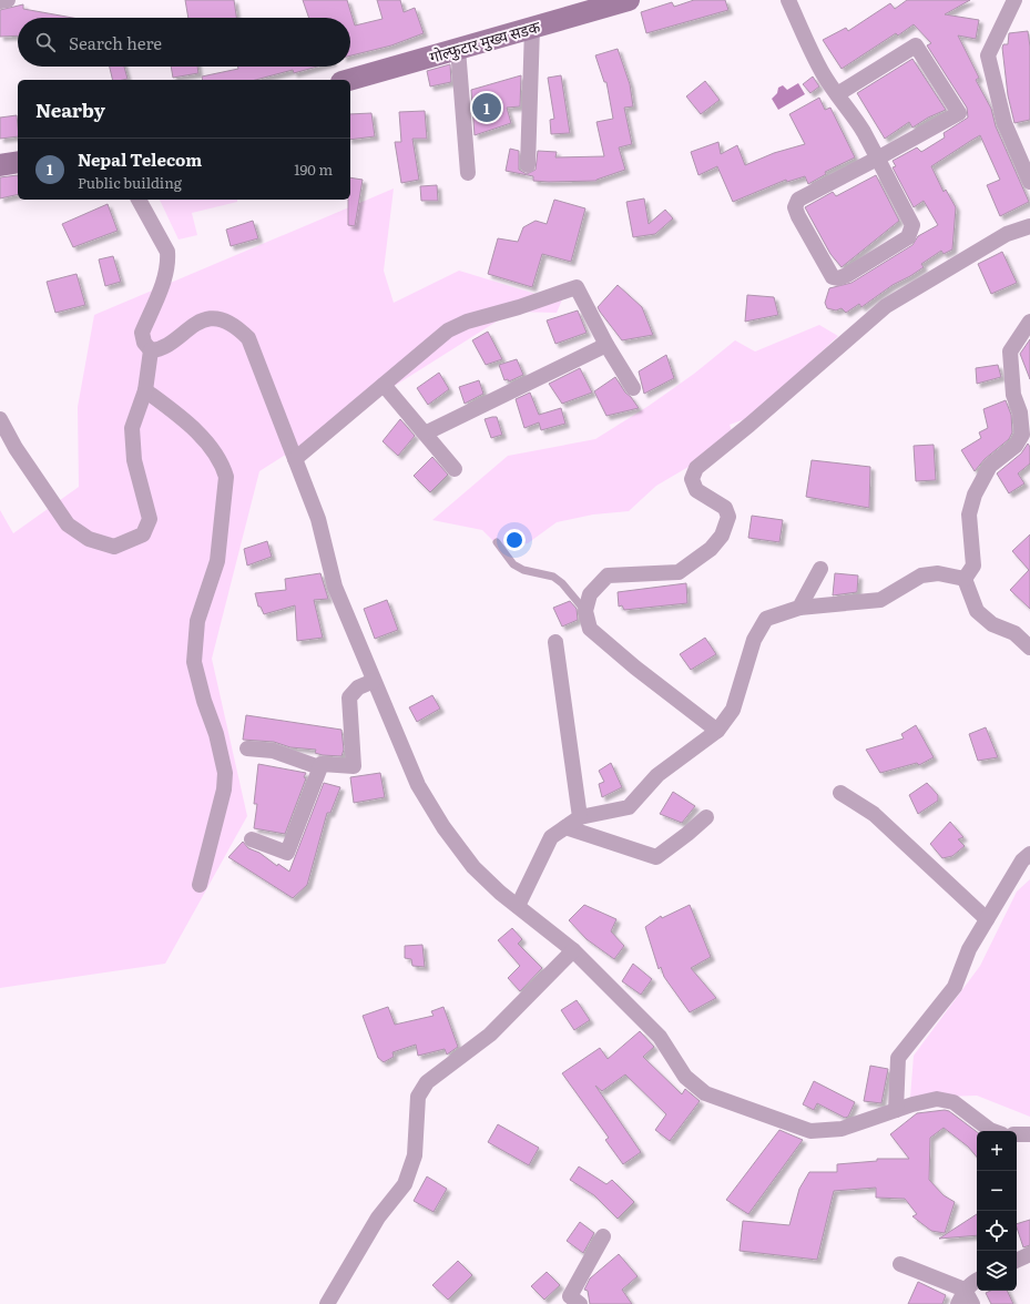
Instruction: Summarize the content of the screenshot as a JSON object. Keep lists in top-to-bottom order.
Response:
{
  "streets": {
    "main road": ["गोल्फुटार मुख्य सडक"]
  },
  "page": {
    "search": "Search here",
    "heading": "Nearby",
    "pins": "1",
    "list": [
      {
        "mark": "1",
        "name": "Nepal Telecom",
        "note": "Public building",
        "value": "190 m"
      }
    ],
    "map_buttons": ["+", "−"]
  }
}
